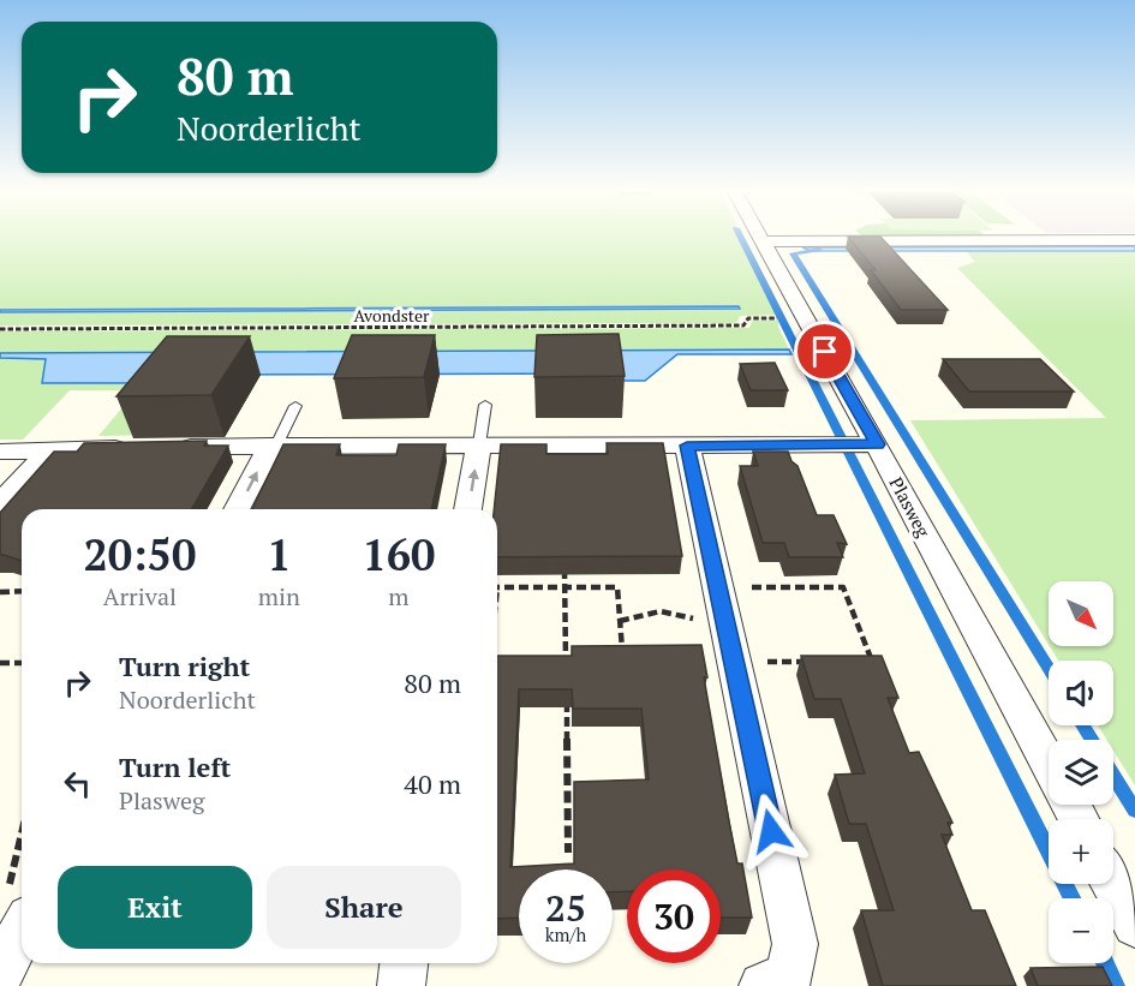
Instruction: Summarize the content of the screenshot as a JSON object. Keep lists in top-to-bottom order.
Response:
{
  "streets": {
    "street": ["Plasweg"],
    "path": ["Avondster"]
  },
  "north": "bottom right",
  "page": {
    "turn": ["80 m", "Noorderlicht"],
    "eta": [
      "20:50",
      "Arrival",
      "1",
      "min",
      "160",
      "m"
    ],
    "map_buttons": ["+", "−"],
    "list": [
      {
        "name": "Turn right",
        "note": "Noorderlicht",
        "value": "80 m"
      },
      {
        "name": "Turn left",
        "note": "Plasweg",
        "value": "40 m"
      }
    ],
    "buttons": ["Exit", "Share"],
    "speed": "25 km/h",
    "limit": "30"
  }
}
